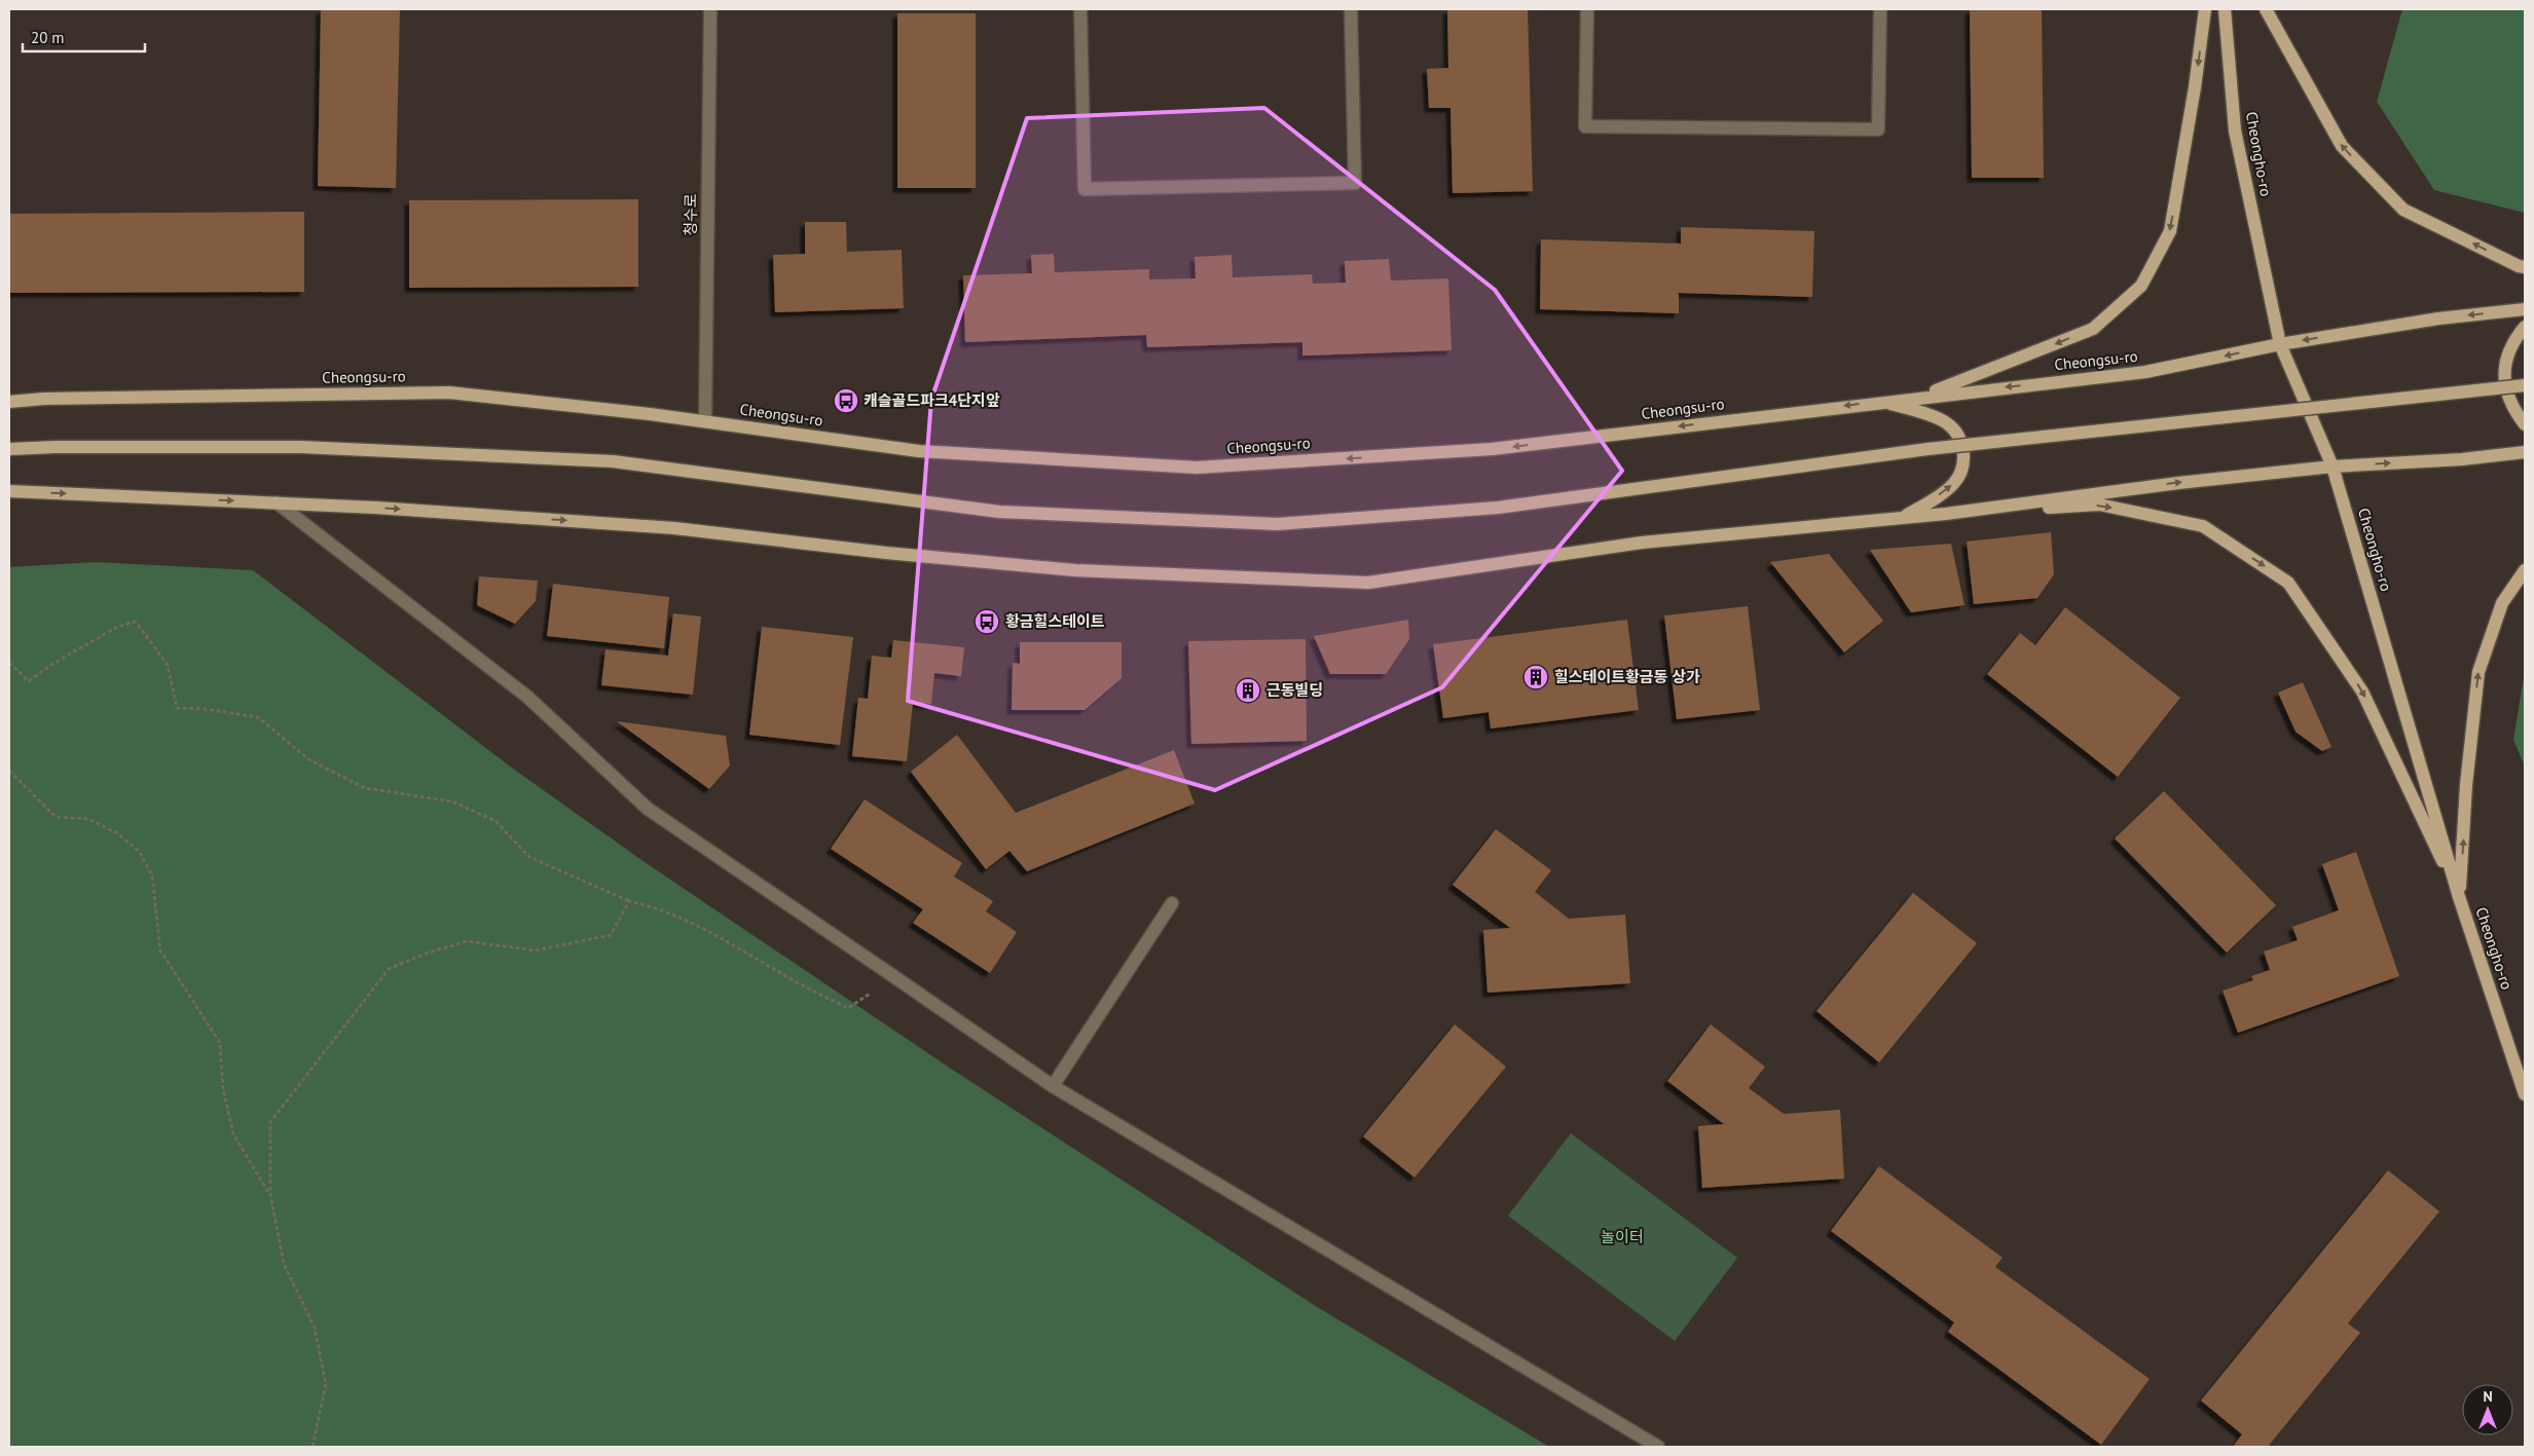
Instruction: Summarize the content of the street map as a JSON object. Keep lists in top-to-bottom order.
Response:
{
  "streets": {
    "main road": ["Cheongho-ro", "Cheongsu-ro"],
    "street": ["청수로"]
  },
  "crossings": [
    ["Cheongho-ro", "Cheongsu-ro"],
    ["청수로", "Cheongsu-ro"]
  ],
  "parks": ["놀이터"],
  "places": {
    "bus stop": ["캐슬골드파크4단지앞", "황금힐스테이트"],
    "building": ["힐스테이트황금동 상가", "근동빌딩"]
  },
  "scale_bar": "20 m",
  "north": "top"
}
